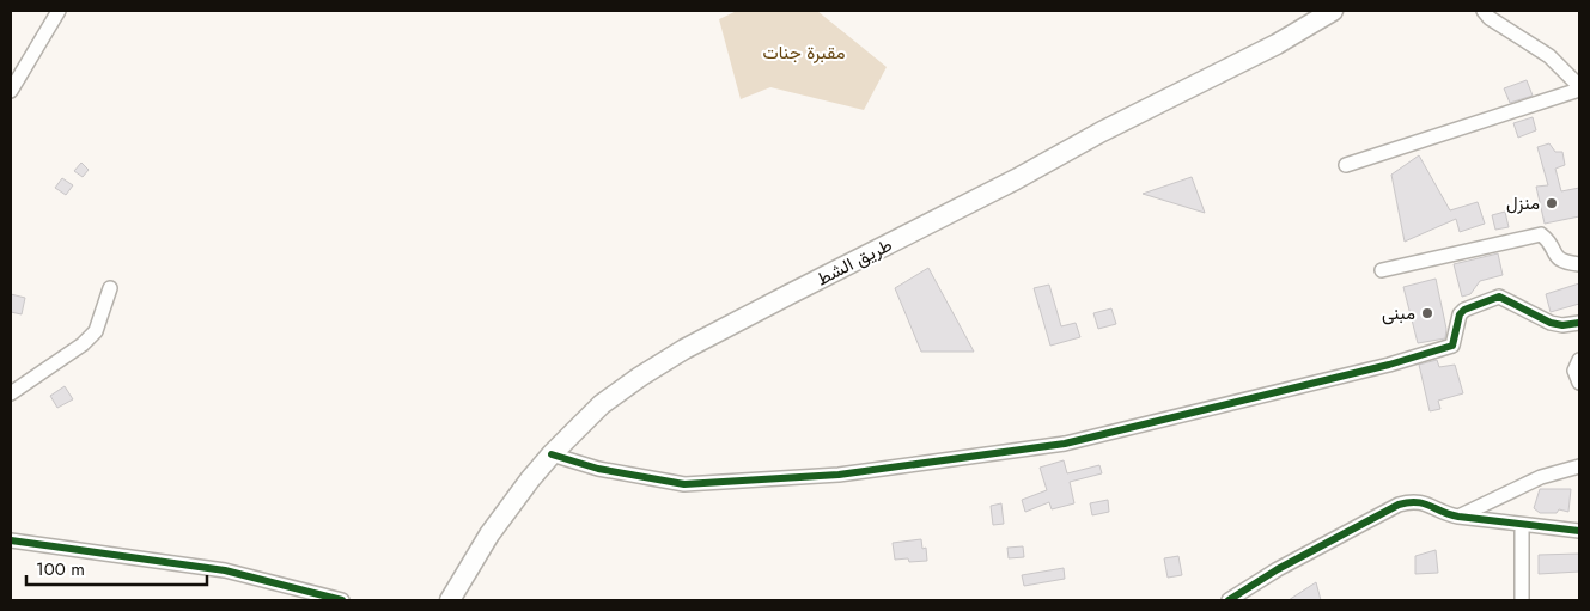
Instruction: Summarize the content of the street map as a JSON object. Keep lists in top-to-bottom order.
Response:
{
  "streets": {
    "main road": ["طريق الشط"]
  },
  "parks": ["مقبرة جنات"],
  "places": ["منزل", "مبنى"],
  "scale_bar": "100 m"
}
